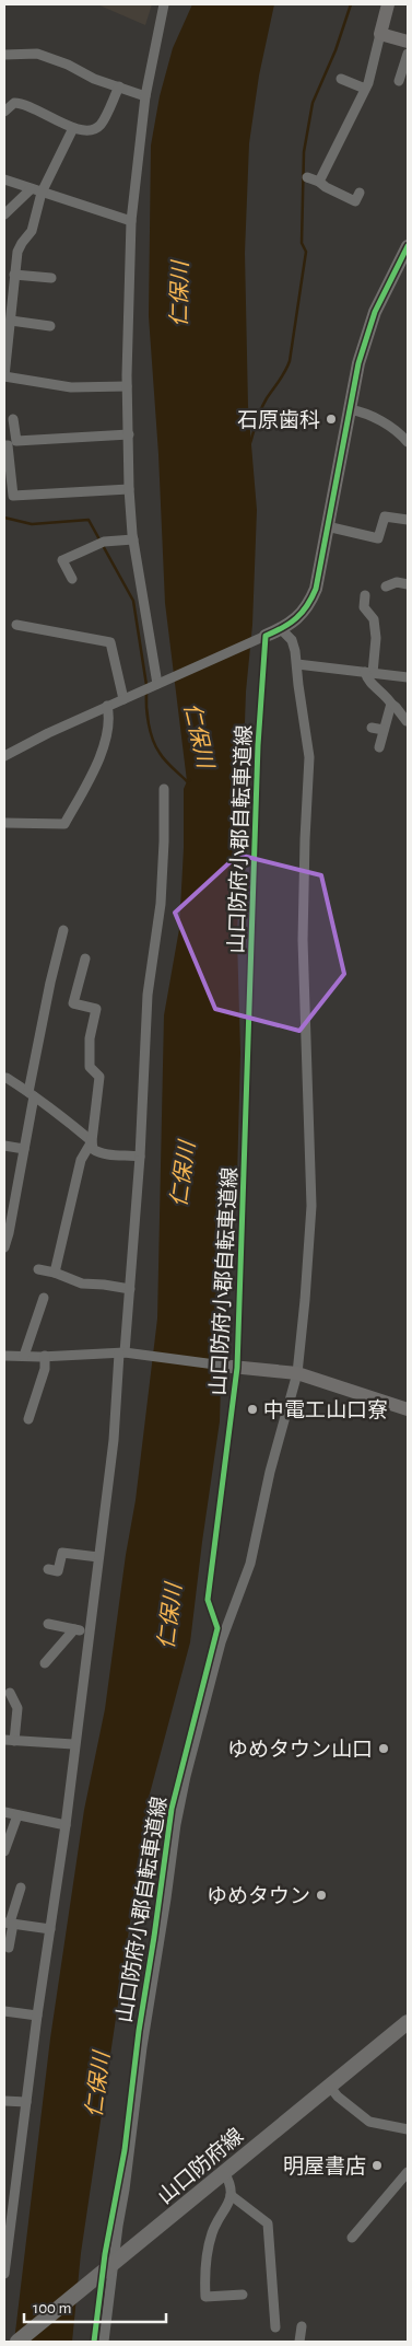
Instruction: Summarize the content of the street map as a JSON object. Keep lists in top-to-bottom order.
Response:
{
  "streets": {
    "main road": ["山口防府線"],
    "cycle path": ["山口防府小郡自転車道線"]
  },
  "water": ["仁保川"],
  "places": [
    "石原歯科",
    "中電工山口寮",
    "ゆめタウン山口",
    "ゆめタウン",
    "明屋書店"
  ],
  "scale_bar": "100 m"
}
